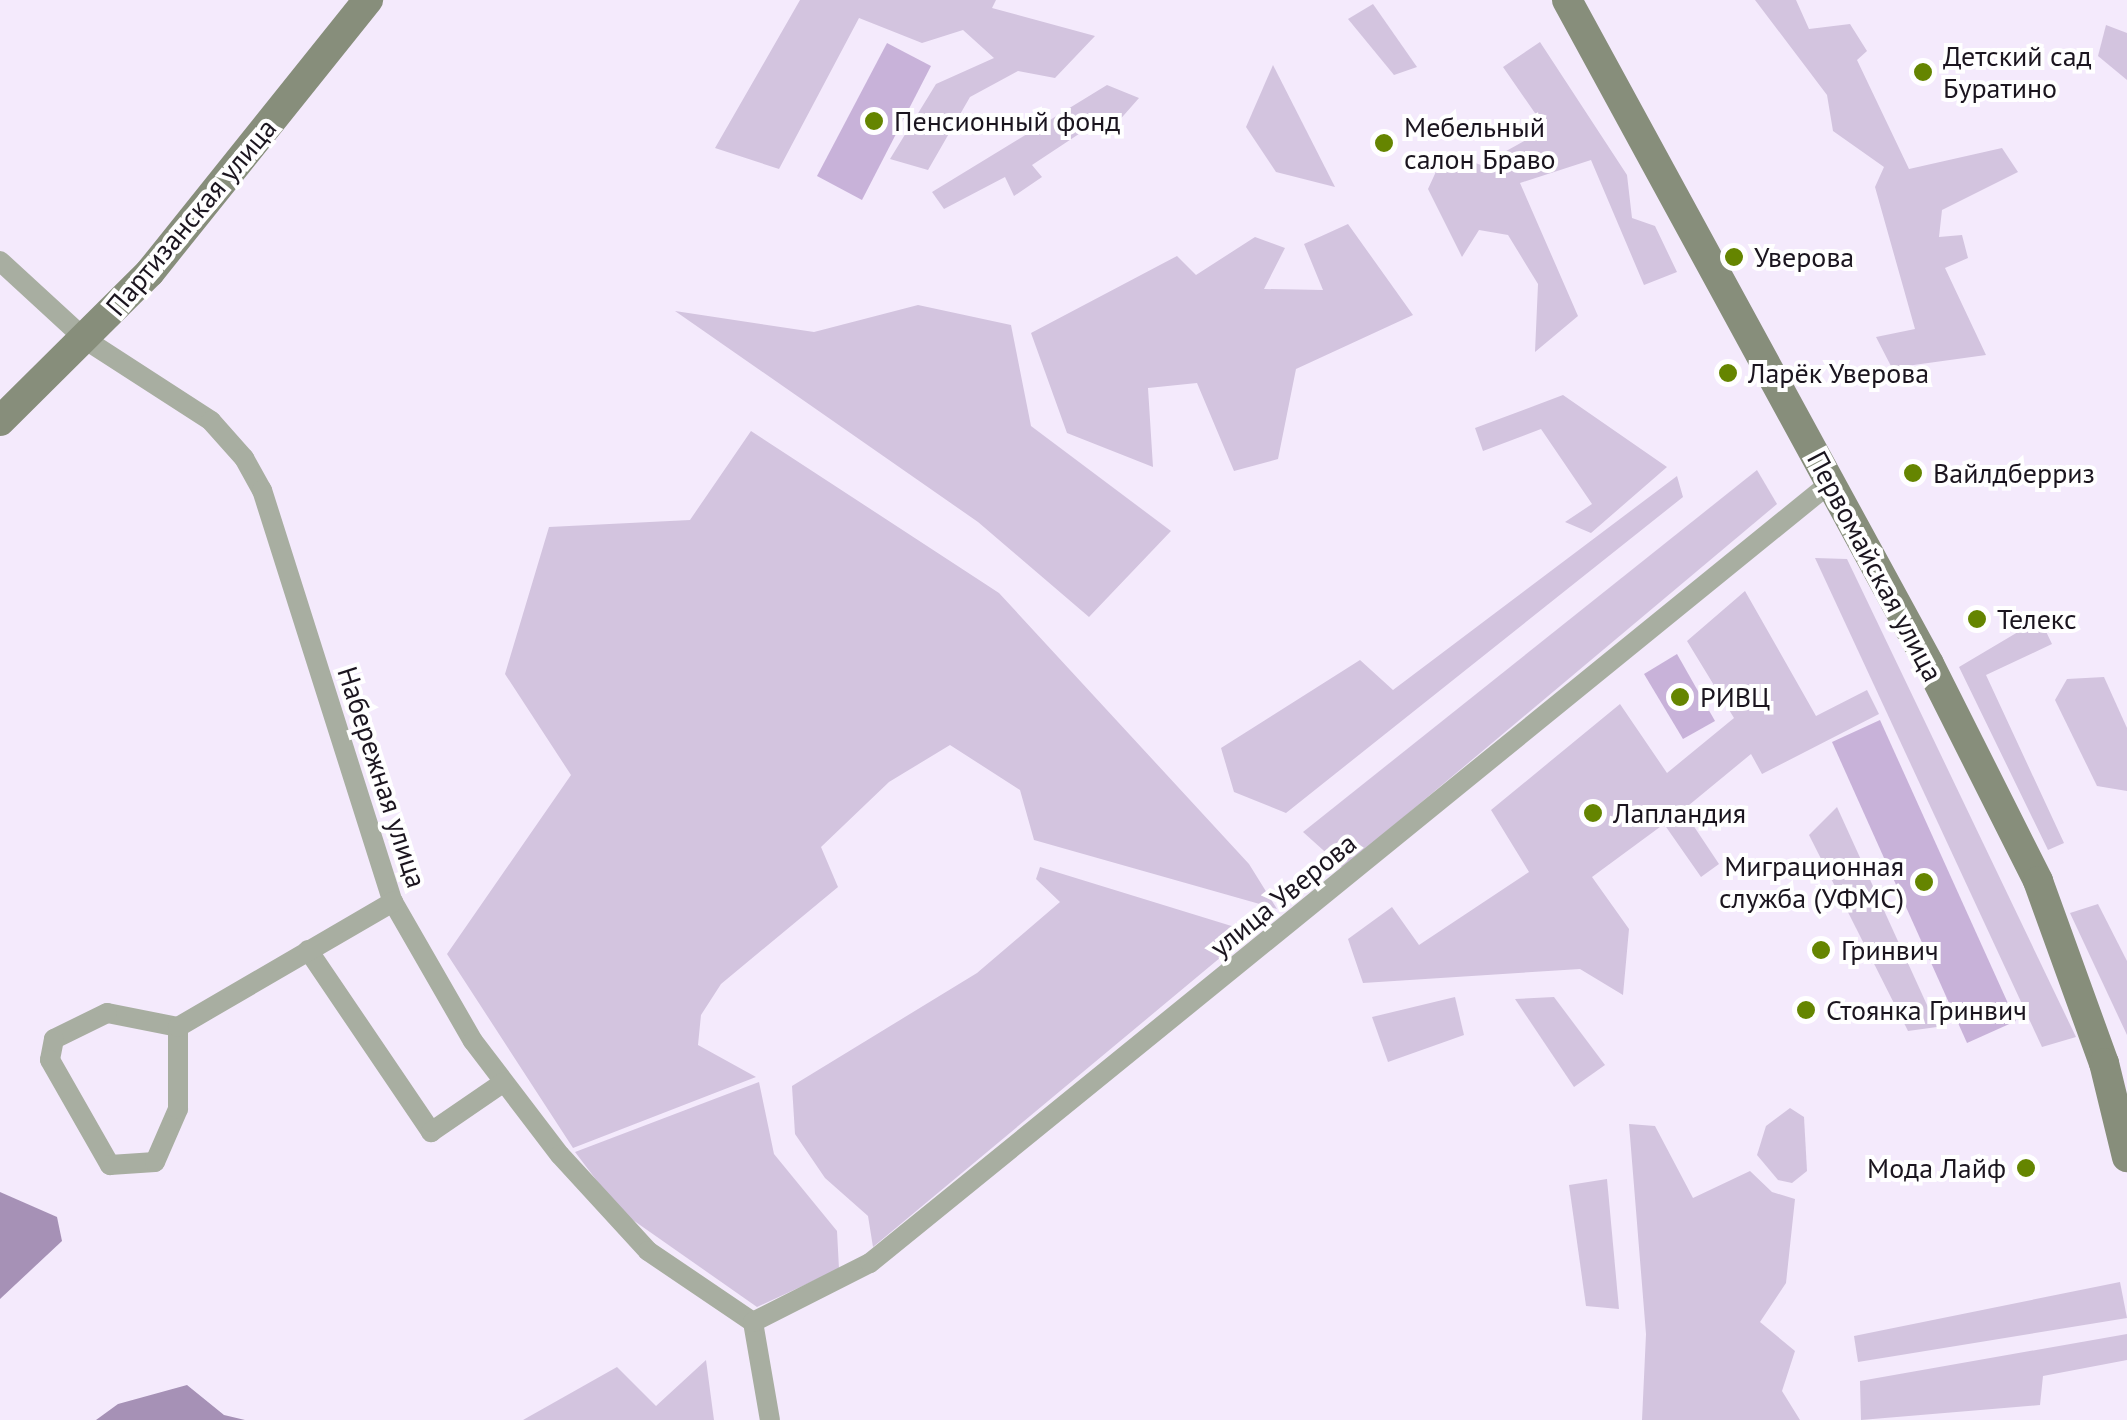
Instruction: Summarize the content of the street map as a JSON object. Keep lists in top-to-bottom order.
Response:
{
  "streets": {
    "main road": ["Партизанская улица", "Первомайская улица"],
    "street": ["Набережная улица", "улица Уверова"]
  },
  "crossings": [
    ["Партизанская улица", "Набережная улица"],
    ["Первомайская улица", "улица Уверова"],
    ["Набережная улица", "улица Уверова"]
  ],
  "places": [
    "Детский сад Буратино",
    "Пенсионный фонд",
    "Мебельный салон Браво",
    "Уверова",
    "Ларёк Уверова",
    "Вайлдберриз",
    "Телекс",
    "РИВЦ",
    "Лапландия",
    "Миграционная служба (УФМС)",
    "Гринвич",
    "Стоянка Гринвич",
    "Мода Лайф"
  ]
}
